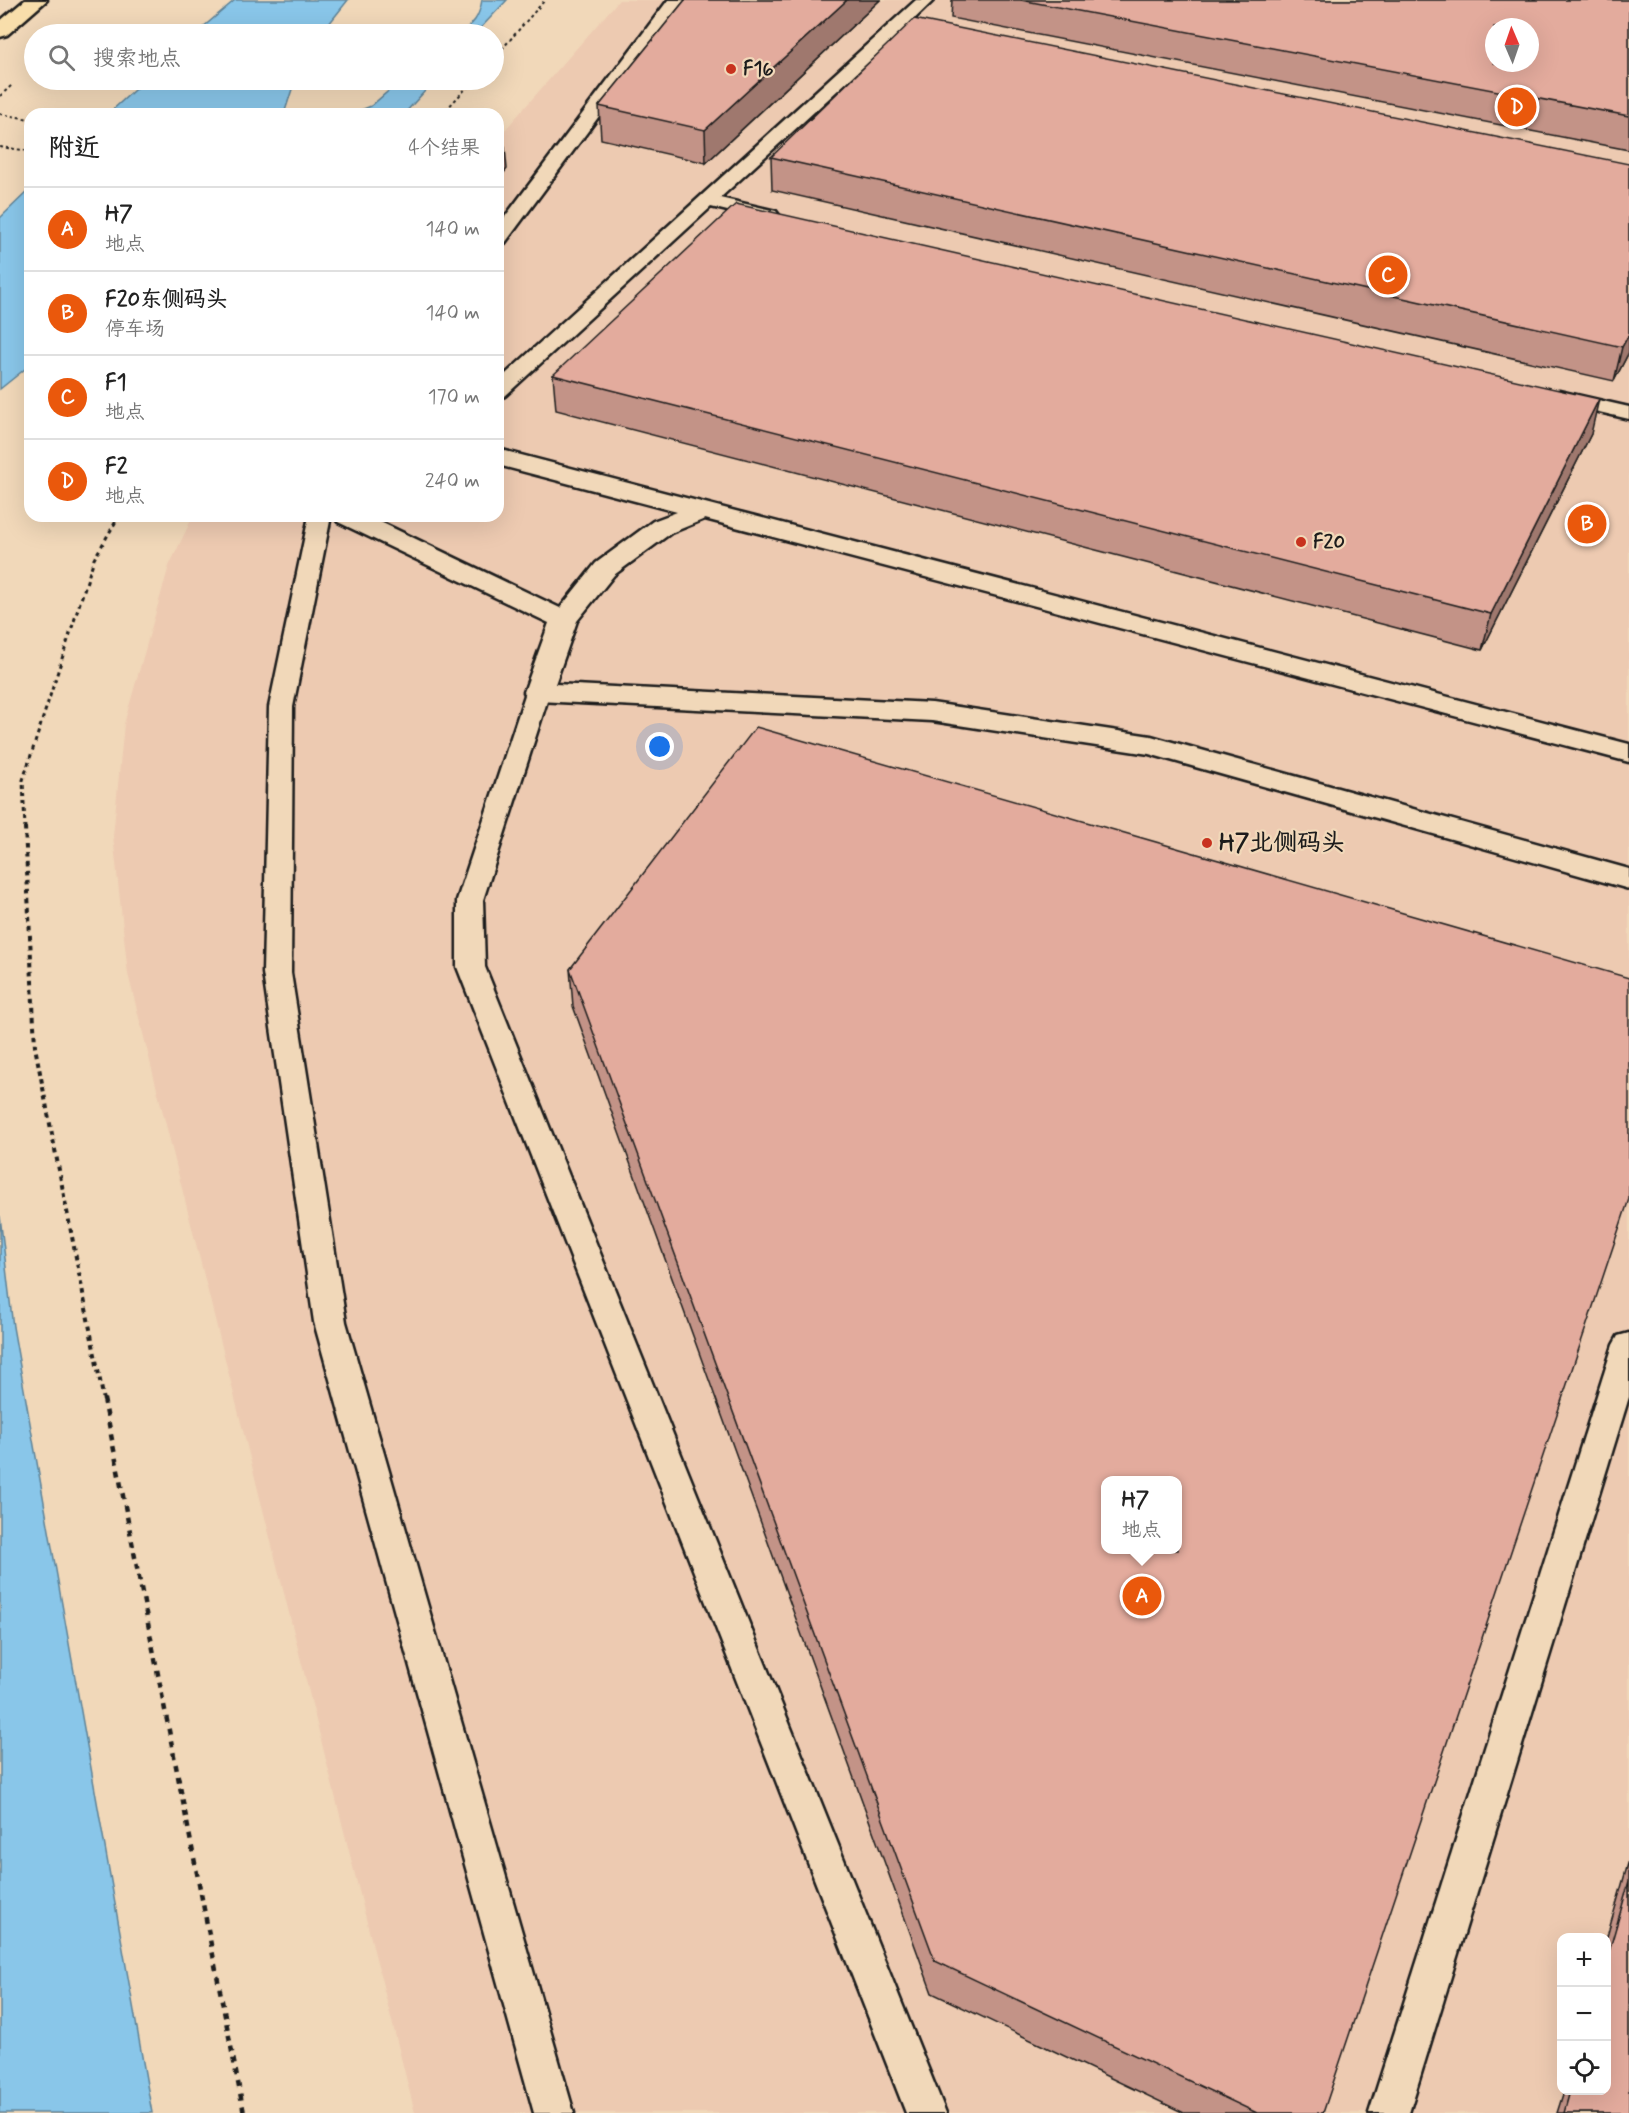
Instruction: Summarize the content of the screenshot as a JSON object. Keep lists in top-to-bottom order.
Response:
{
  "places": ["F16", "F20", "H7北侧码头"],
  "north": "top",
  "page": {
    "search": "搜索地点",
    "pins": [
      "D",
      "C",
      "B",
      "A"
    ],
    "heading": ["附近", "4个结果"],
    "list": [
      {
        "mark": "A",
        "name": "H7",
        "note": "地点",
        "value": "140 m"
      },
      {
        "mark": "B",
        "name": "F20东侧码头",
        "note": "停车场",
        "value": "140 m"
      },
      {
        "mark": "C",
        "name": "F1",
        "note": "地点",
        "value": "170 m"
      },
      {
        "mark": "D",
        "name": "F2",
        "note": "地点",
        "value": "240 m"
      }
    ],
    "popup": ["H7", "地点"],
    "map_buttons": ["+", "−"]
  }
}
